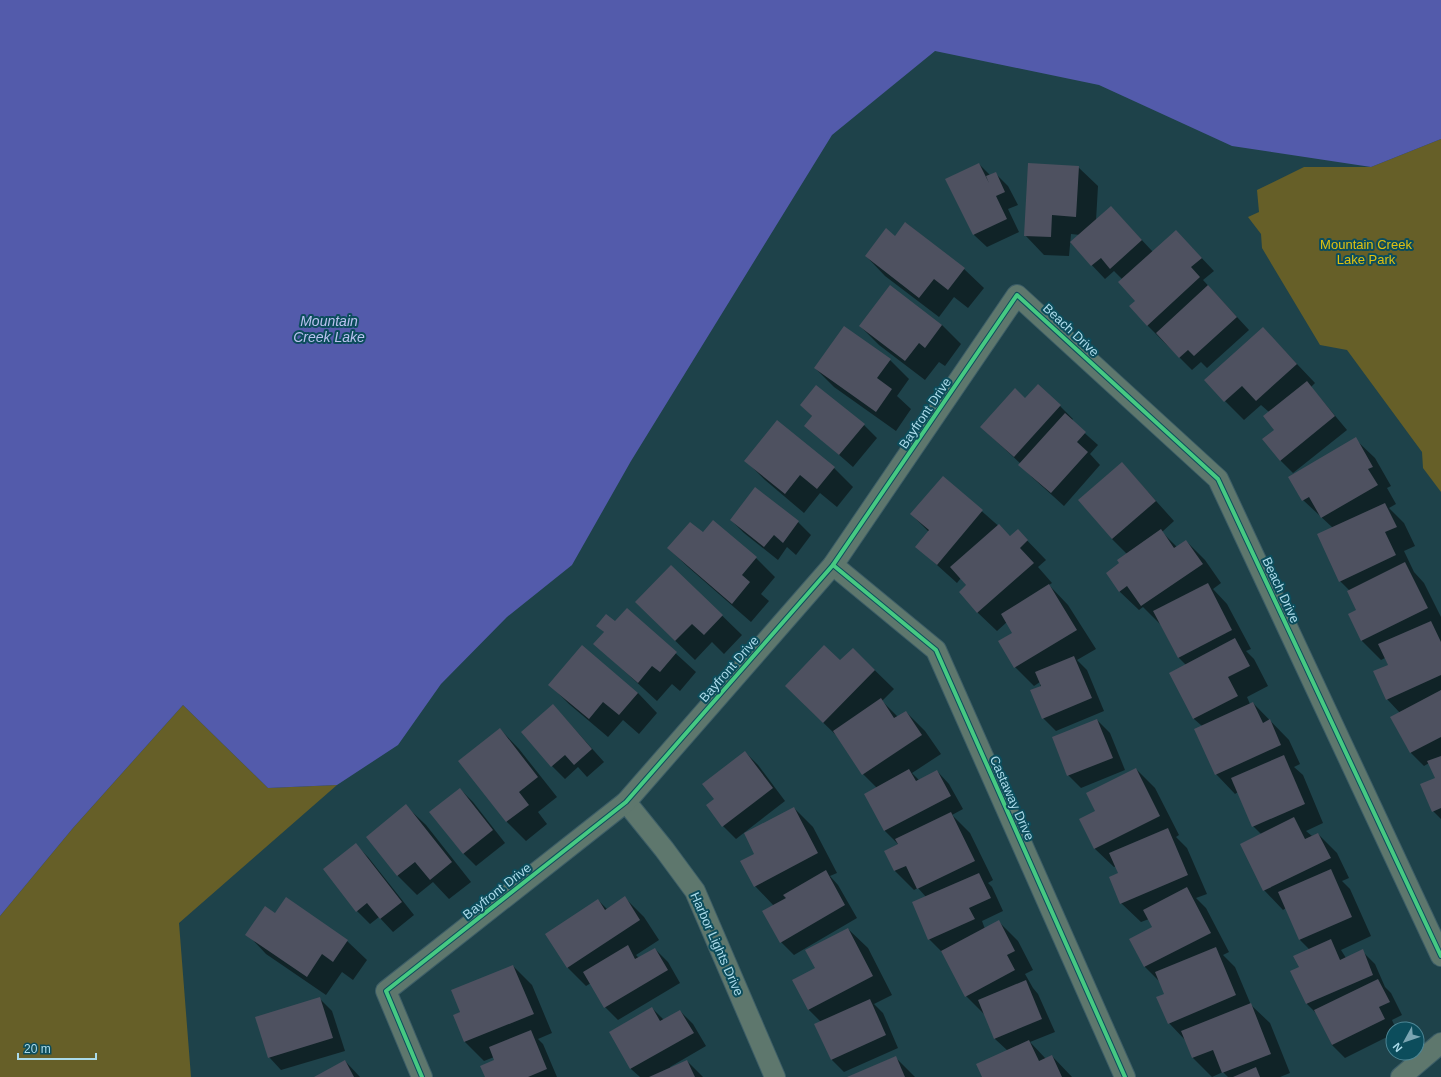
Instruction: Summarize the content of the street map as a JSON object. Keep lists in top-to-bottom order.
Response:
{
  "streets": {
    "street": [
      "Beach Drive",
      "Bayfront Drive",
      "Castaway Drive",
      "Harbor Lights Drive"
    ]
  },
  "crossings": [
    ["Beach Drive", "Bayfront Drive"],
    ["Bayfront Drive", "Castaway Drive"],
    ["Bayfront Drive", "Harbor Lights Drive"]
  ],
  "water": ["Mountain Creek Lake"],
  "parks": ["Mountain Creek Lake Park"],
  "scale_bar": "20 m",
  "north": "bottom left"
}
